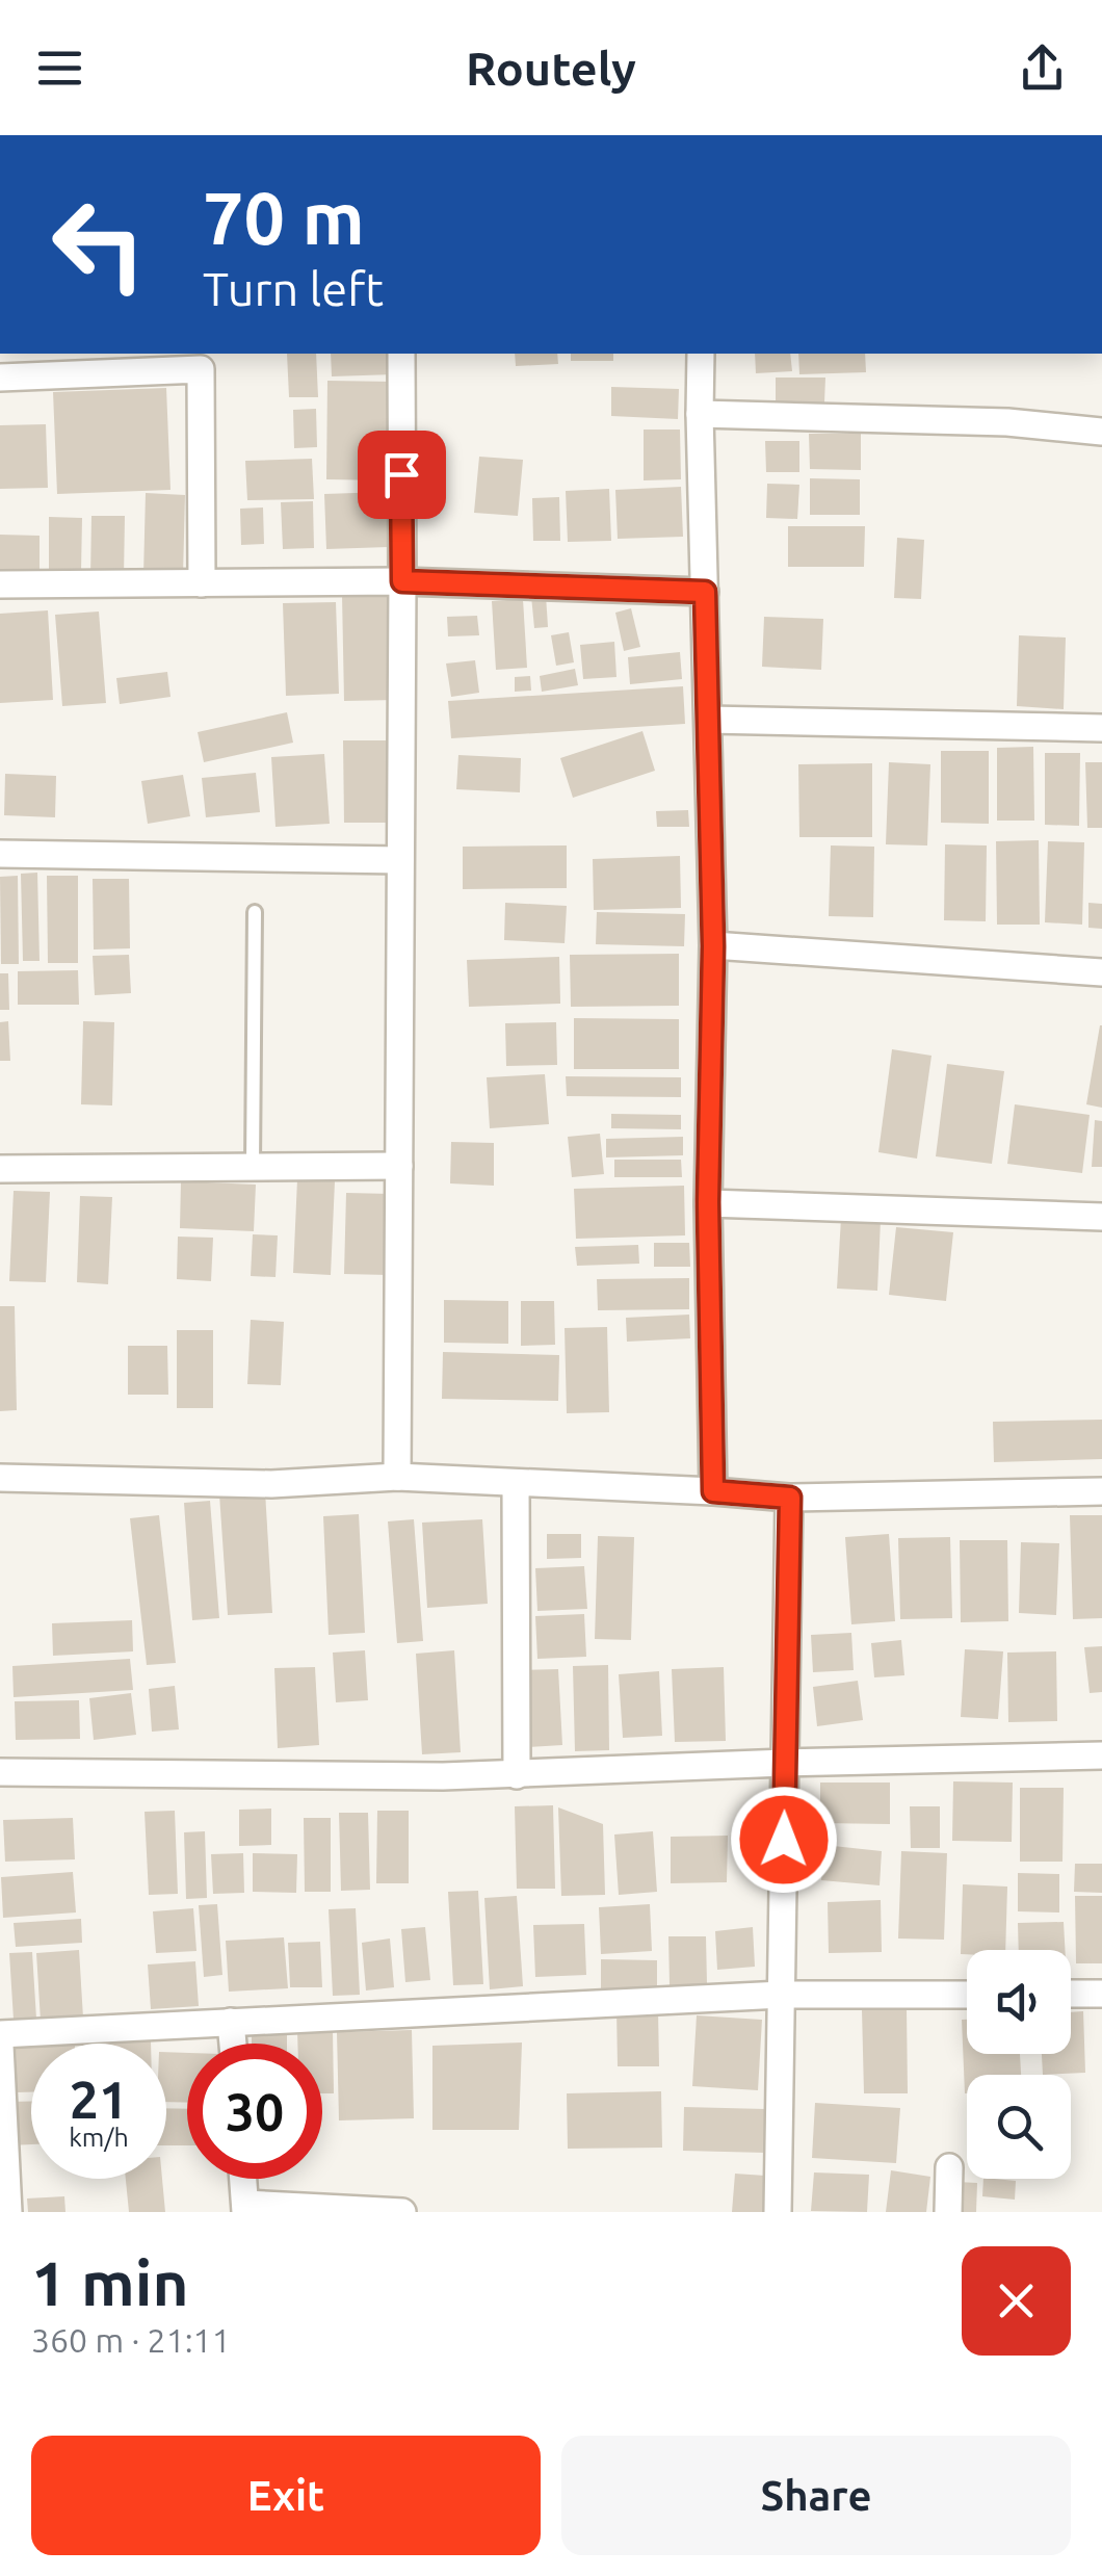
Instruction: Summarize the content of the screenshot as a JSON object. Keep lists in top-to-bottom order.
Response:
{
  "page": {
    "header": "Routely",
    "turn": ["70 m", "Turn left"],
    "speed": "21 km/h",
    "limit": "30",
    "heading": ["1 min", "360 m · 21:11"],
    "buttons": ["Exit", "Share"]
  }
}
